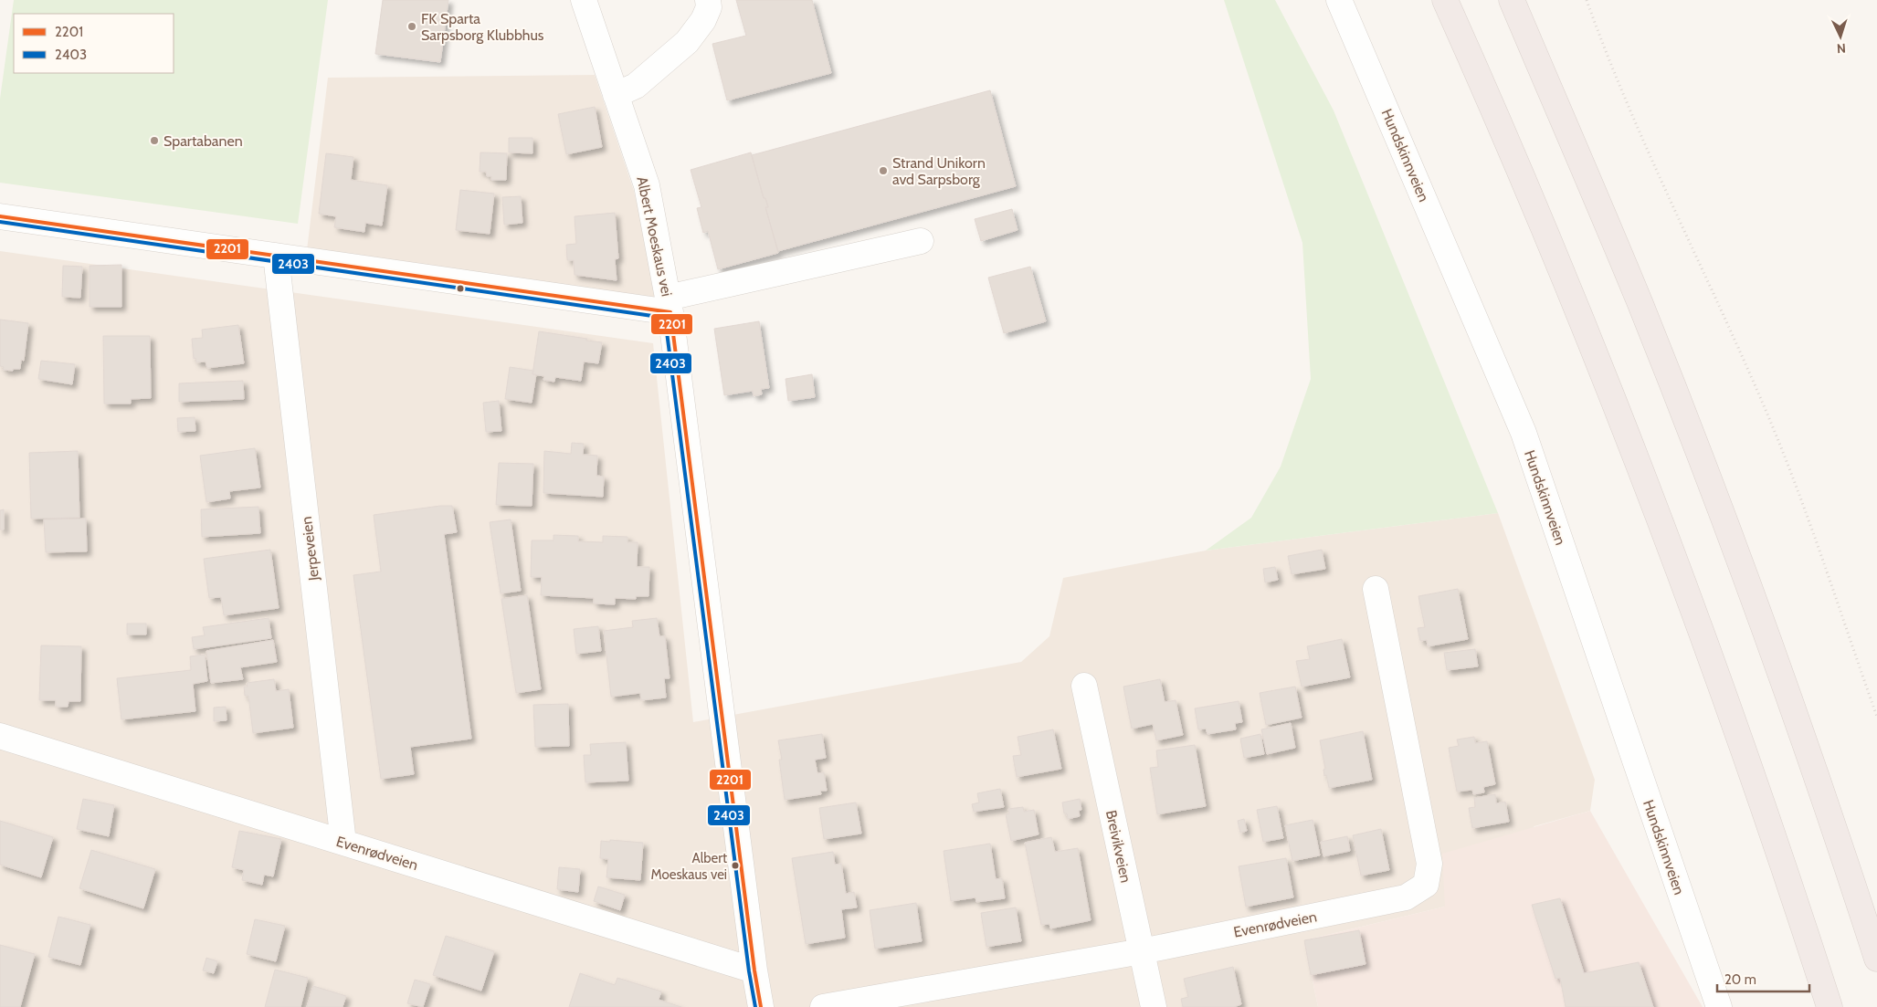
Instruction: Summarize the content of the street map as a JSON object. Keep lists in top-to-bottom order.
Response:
{
  "streets": {
    "street": [
      "Hundskinnveien",
      "Albert Moeskaus vei",
      "Jerpeveien",
      "Breivikveien",
      "Evenrødveien"
    ]
  },
  "crossings": [
    ["Albert Moeskaus vei", "Evenrødveien"],
    ["Jerpeveien", "Evenrødveien"],
    ["Breivikveien", "Evenrødveien"]
  ],
  "places": [
    "FK Sparta Sarpsborg Klubbhus",
    "Spartabanen",
    "Strand Unikorn avd Sarpsborg",
    "Albert Moeskaus vei"
  ],
  "lines": ["transit line 2201", "transit line 2403"],
  "legend": ["2201", "2403"],
  "scale_bar": "20 m",
  "north": "bottom"
}
